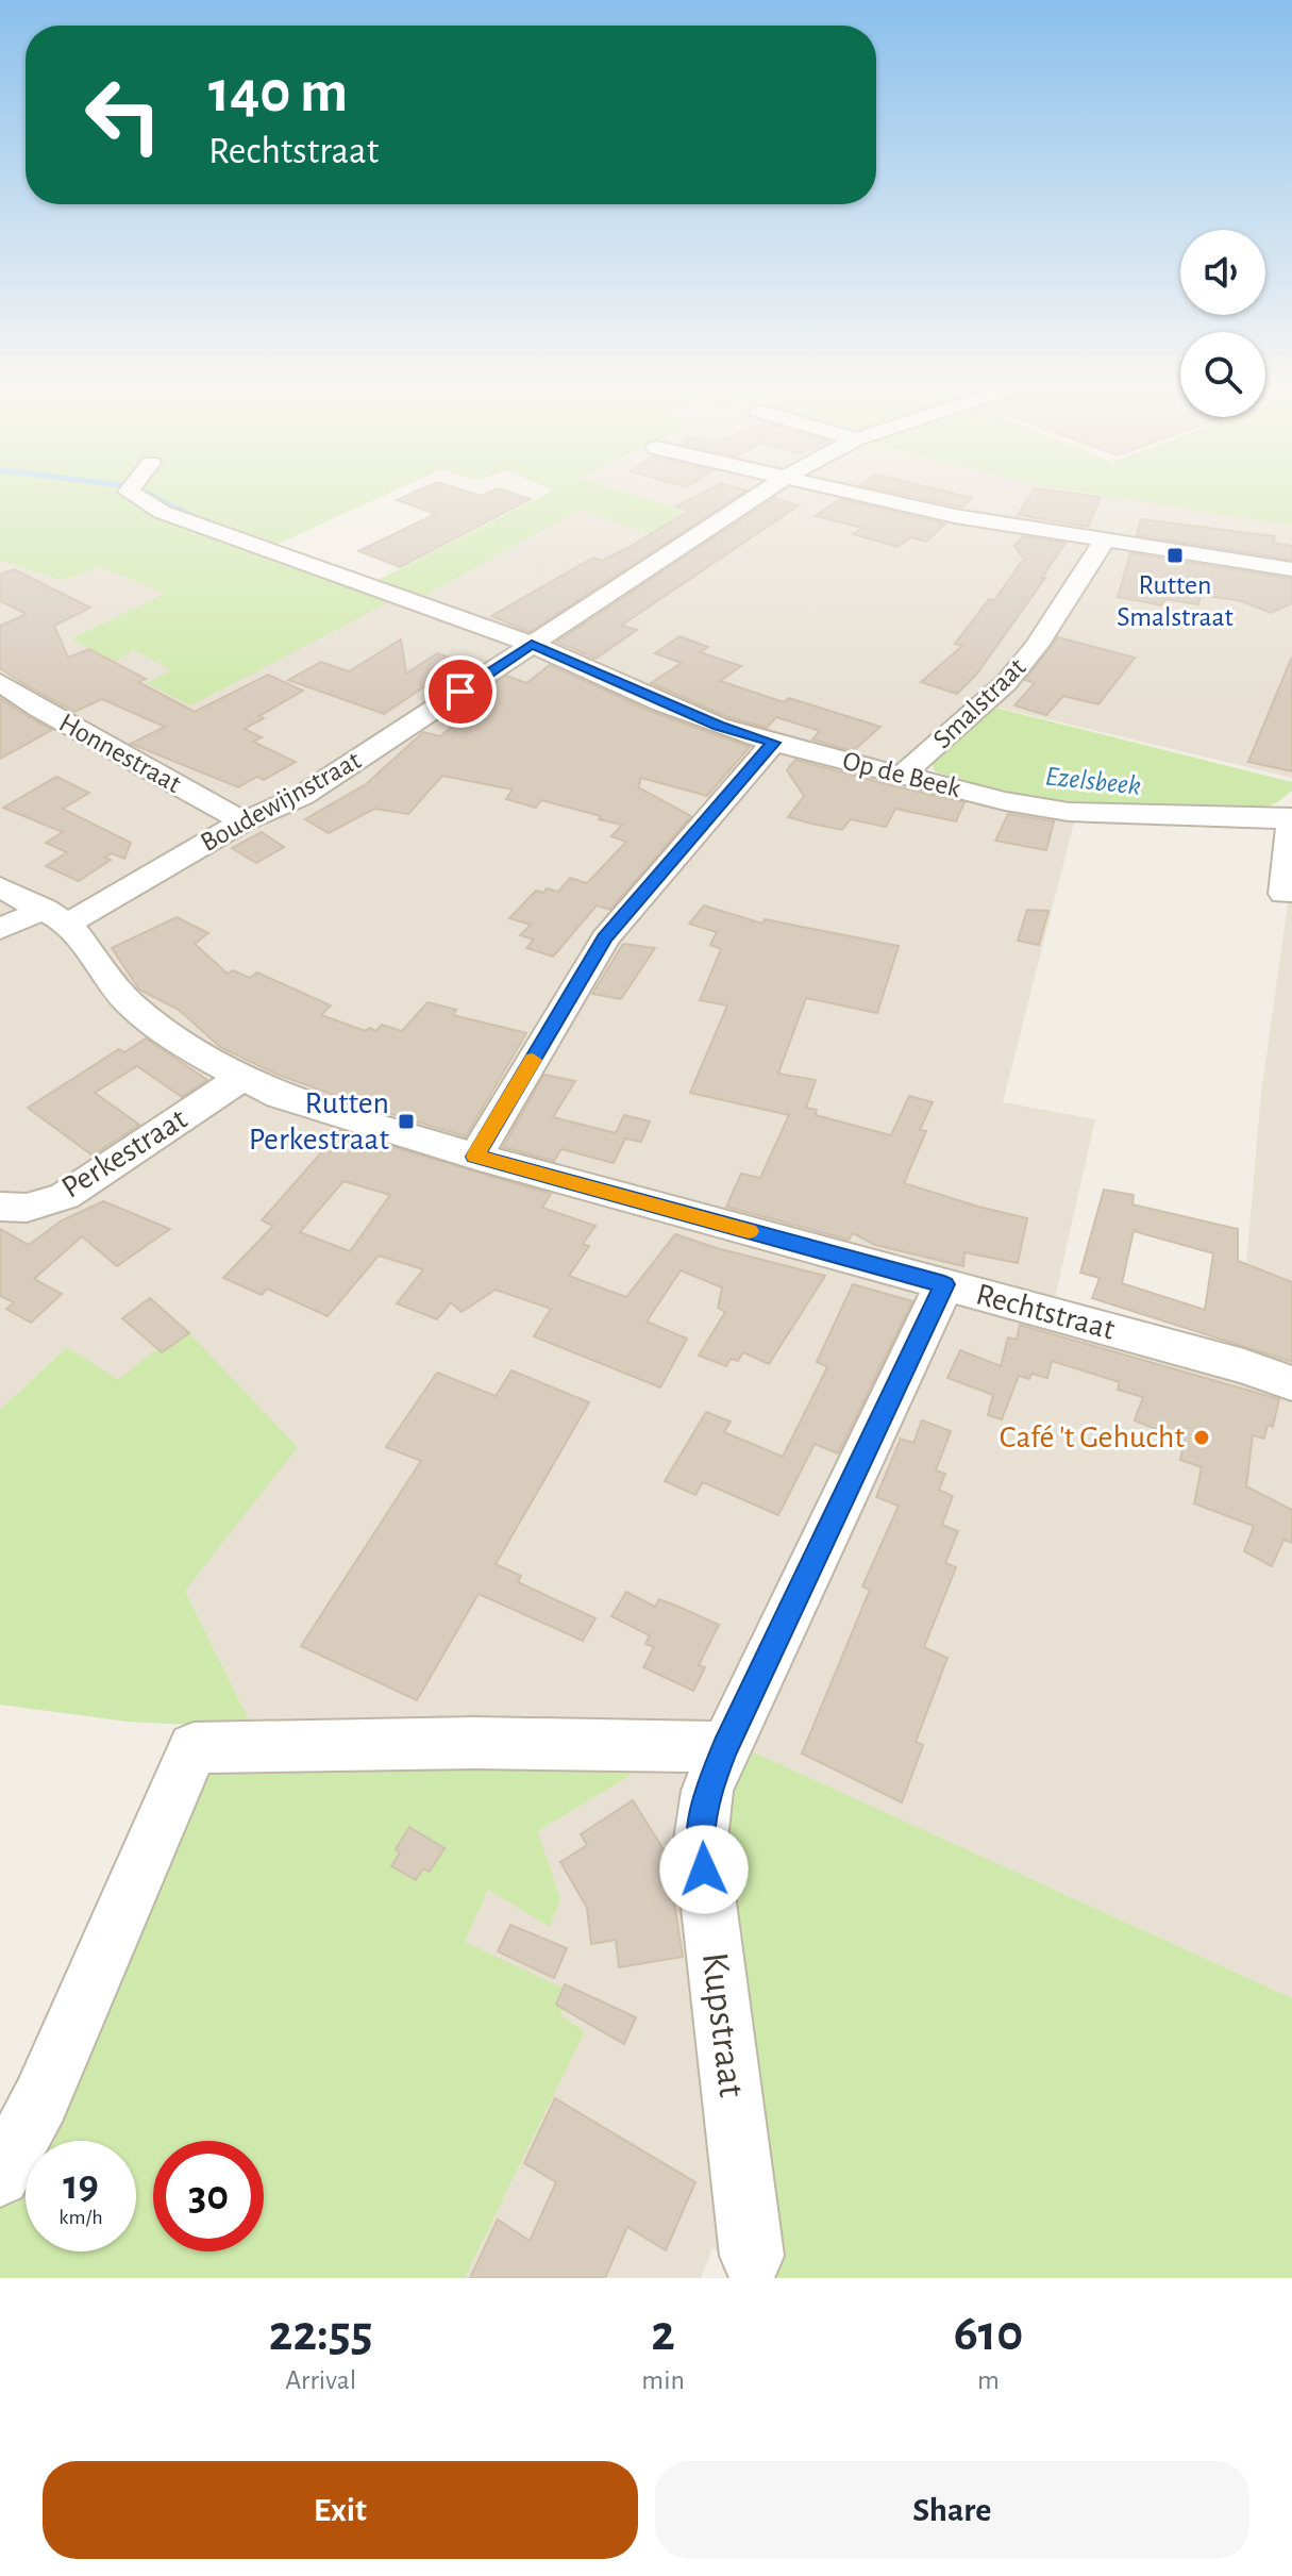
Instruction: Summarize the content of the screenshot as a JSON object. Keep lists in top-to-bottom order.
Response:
{
  "streets": {
    "street": [
      "Smalstraat",
      "Honnestraat",
      "Op de Beek",
      "Boudewijnstraat",
      "Perkestraat",
      "Rechtstraat",
      "Kupstraat"
    ]
  },
  "crossings": [
    ["Smalstraat", "Op de Beek"],
    ["Honnestraat", "Boudewijnstraat"],
    ["Op de Beek", "Boudewijnstraat"],
    ["Boudewijnstraat", "Rechtstraat"],
    ["Perkestraat", "Rechtstraat"],
    ["Rechtstraat", "Kupstraat"]
  ],
  "water": ["Ezelsbeek"],
  "places": {
    "transit": ["Rutten Smalstraat", "Rutten Perkestraat"],
    "other": ["Café 't Gehucht"]
  },
  "page": {
    "turn": ["140 m", "Rechtstraat"],
    "speed": "19 km/h",
    "limit": "30",
    "eta": [
      "22:55",
      "Arrival",
      "2",
      "min",
      "610",
      "m"
    ],
    "buttons": ["Exit", "Share"]
  }
}
